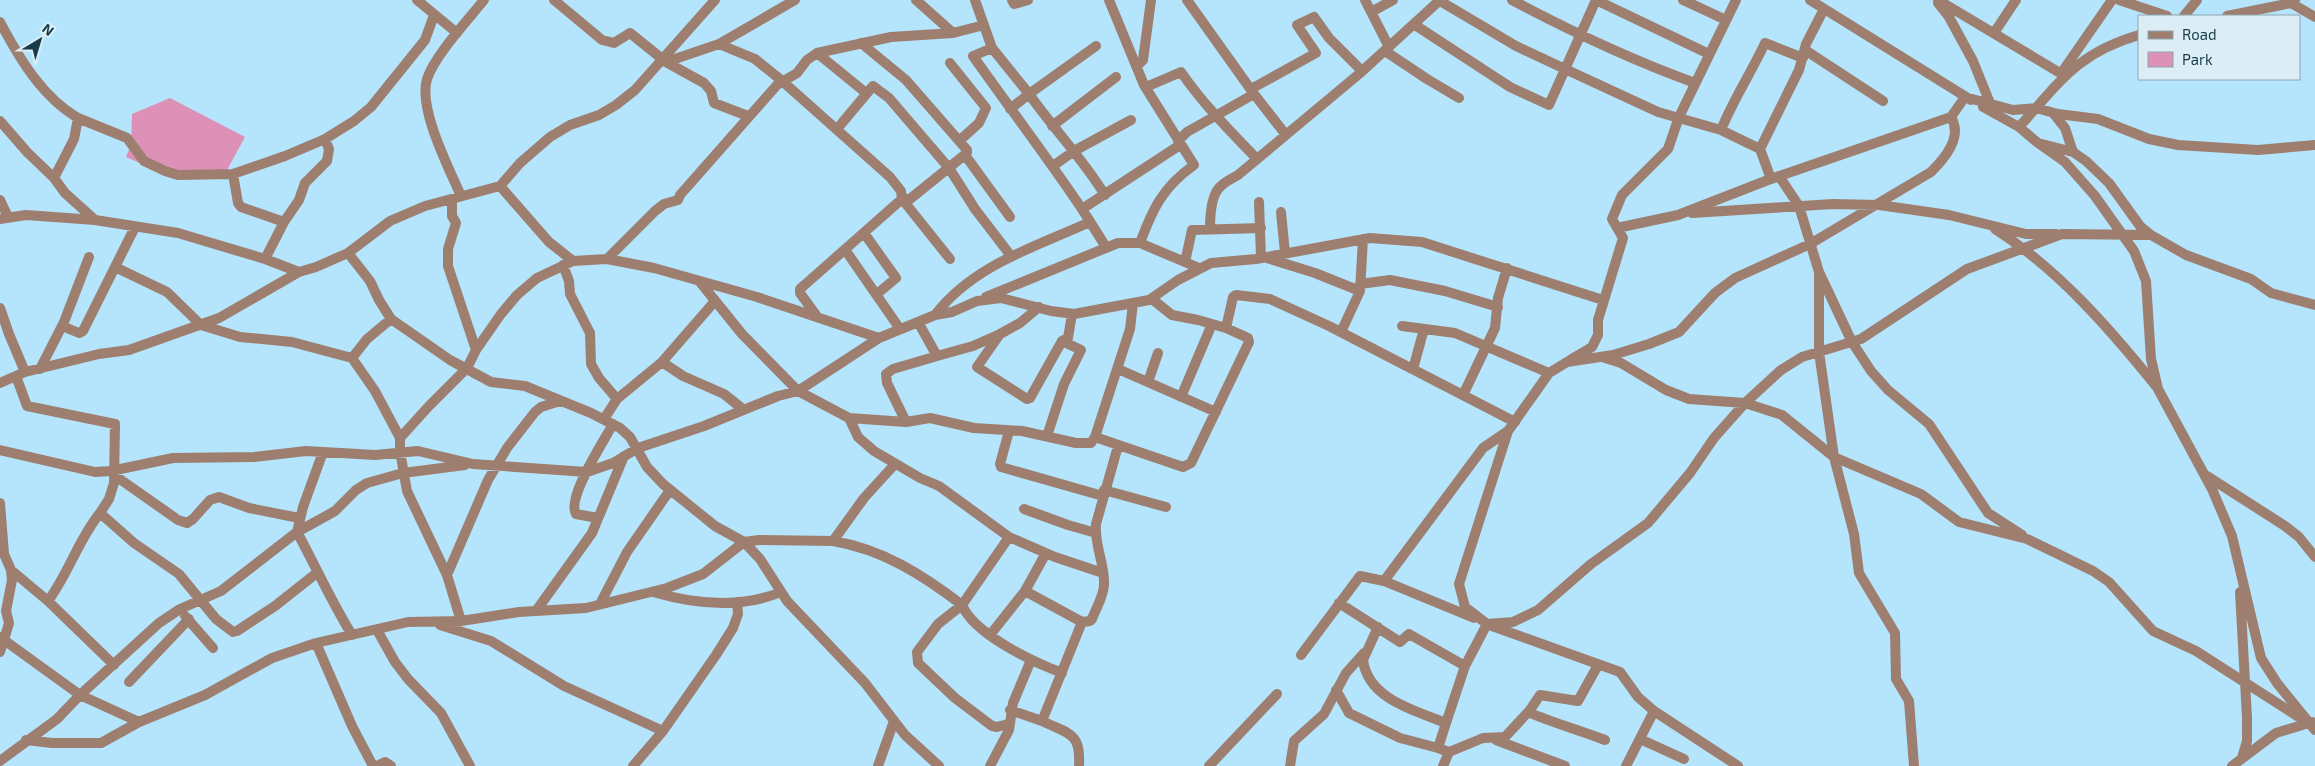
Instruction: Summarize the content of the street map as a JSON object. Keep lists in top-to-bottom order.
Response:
{
  "legend": ["Road", "Park"],
  "north": "top right"
}
